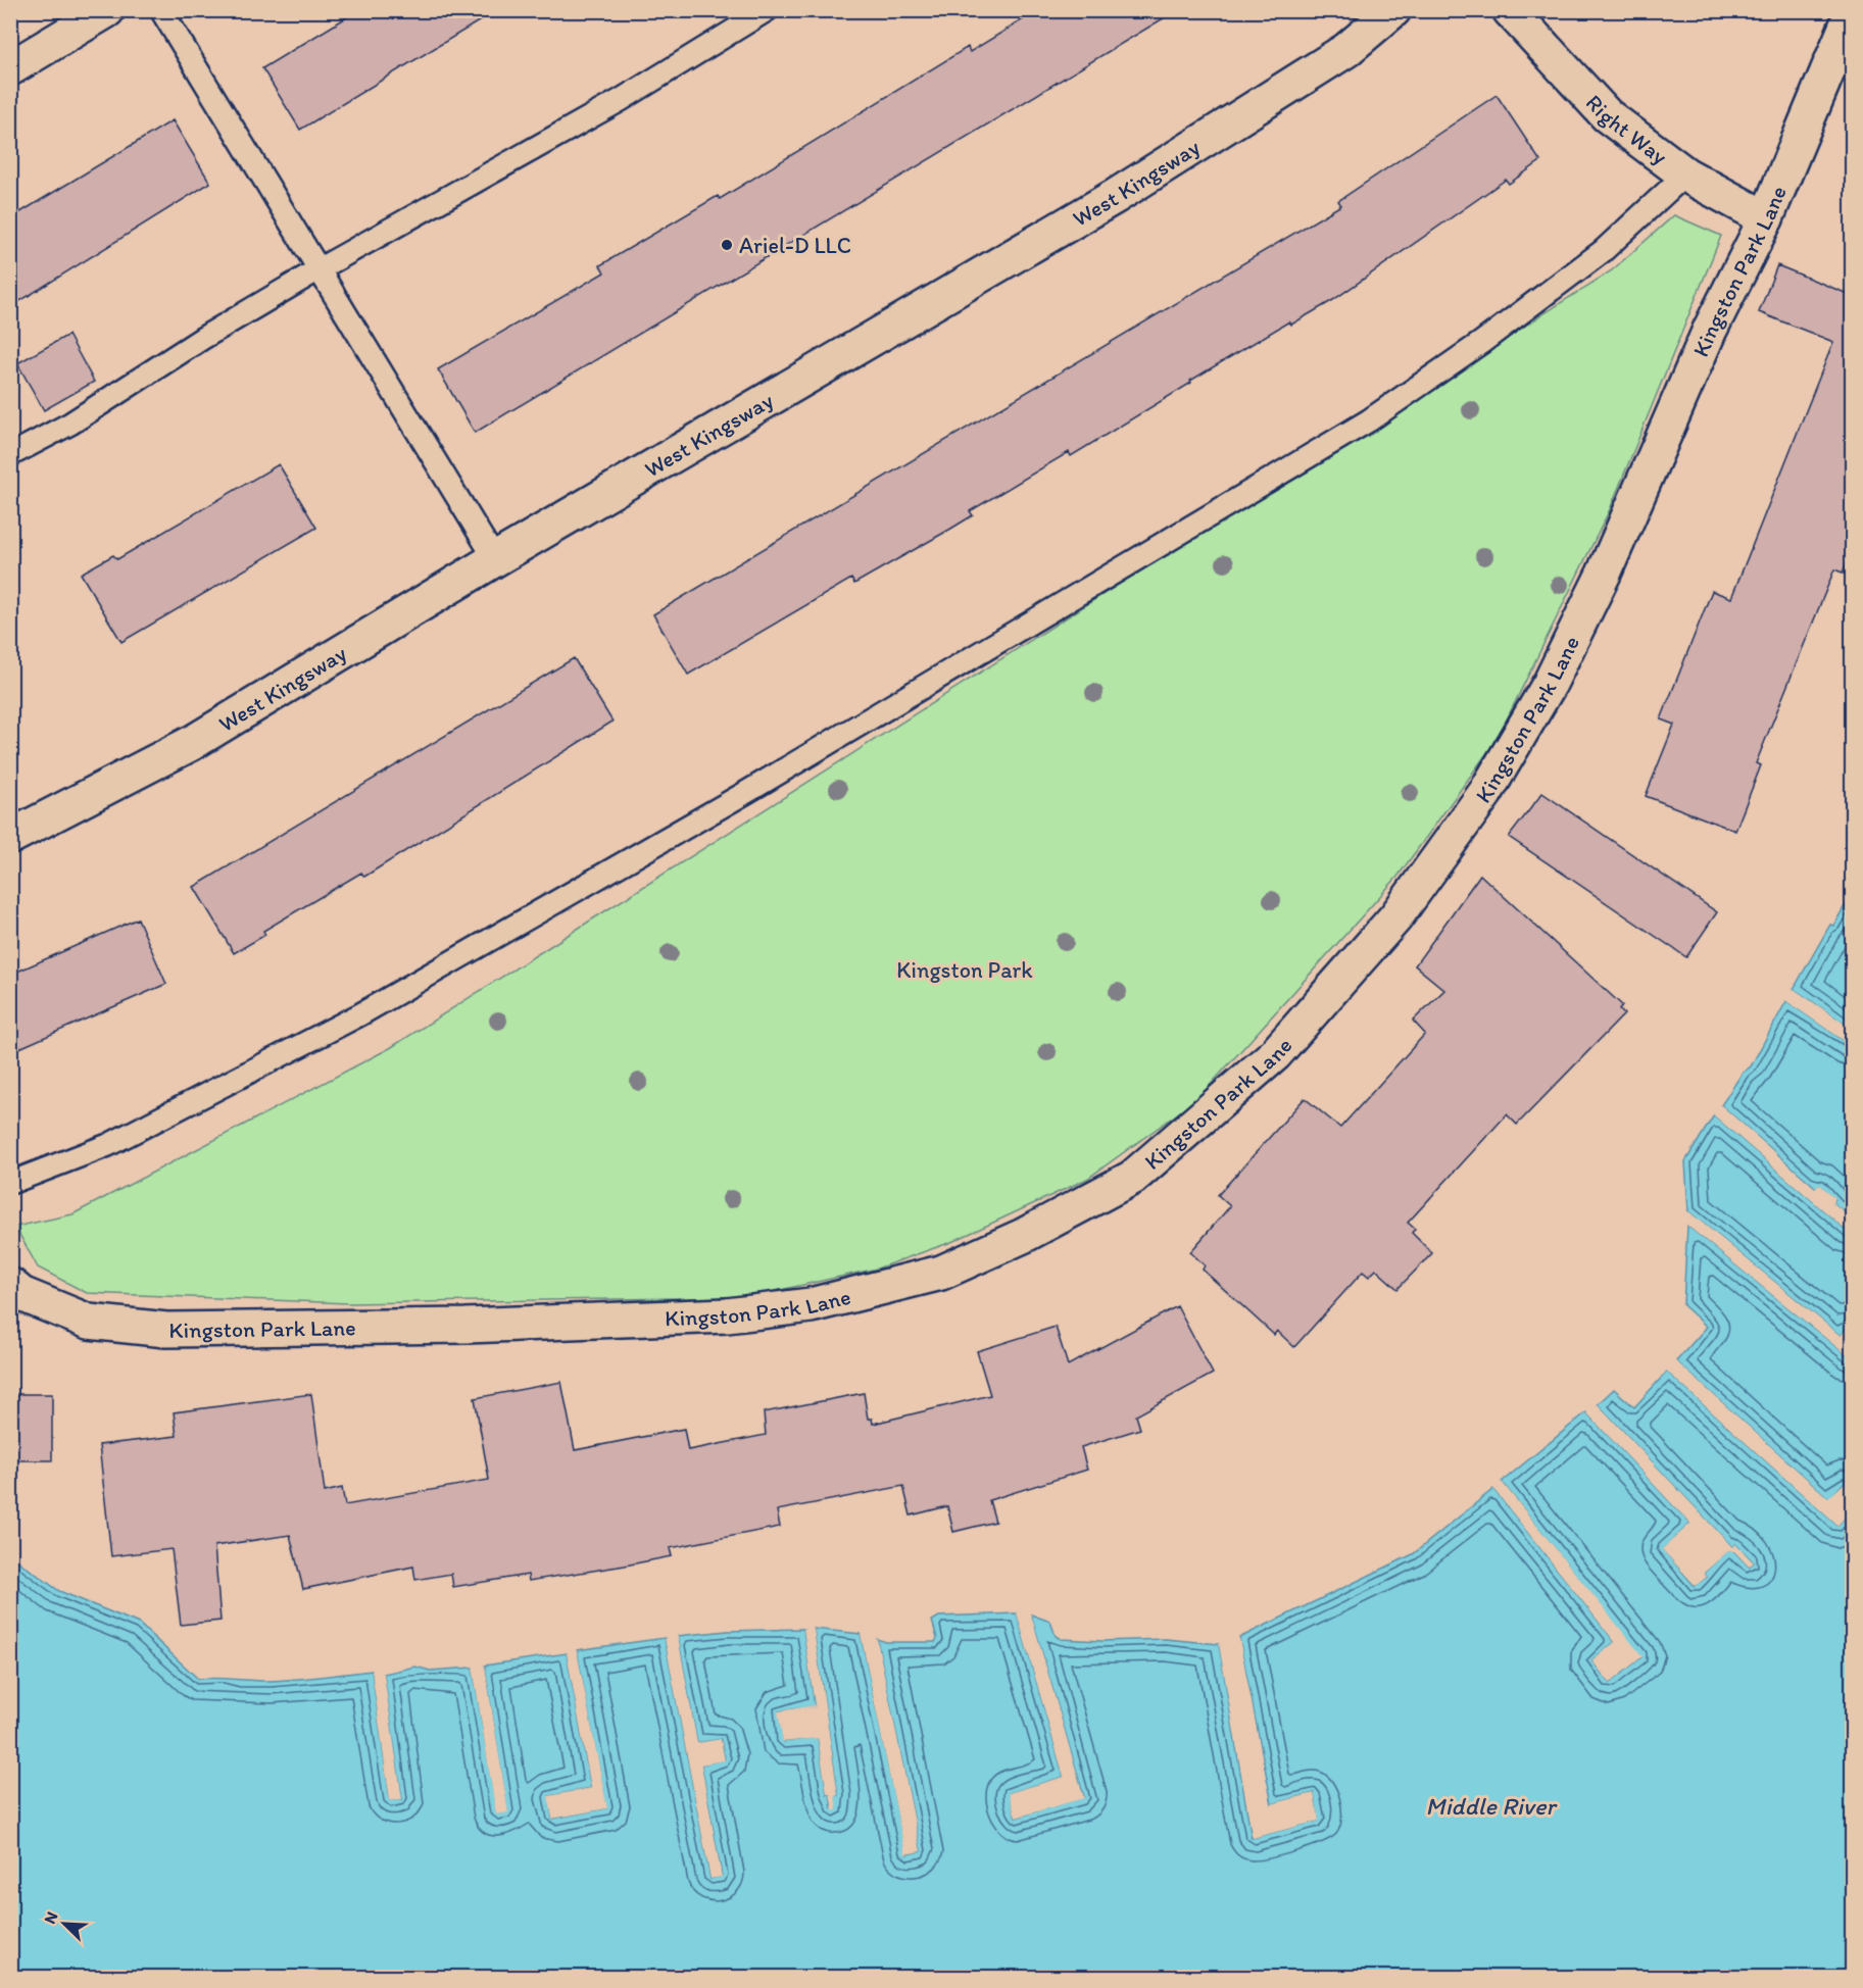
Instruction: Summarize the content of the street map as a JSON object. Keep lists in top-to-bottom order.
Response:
{
  "streets": {
    "street": ["Right Way", "West Kingsway", "Kingston Park Lane"]
  },
  "crossings": [
    ["Right Way", "Kingston Park Lane"]
  ],
  "water": ["Middle River"],
  "parks": ["Kingston Park"],
  "places": ["Ariel-D LLC"],
  "north": "top left"
}
